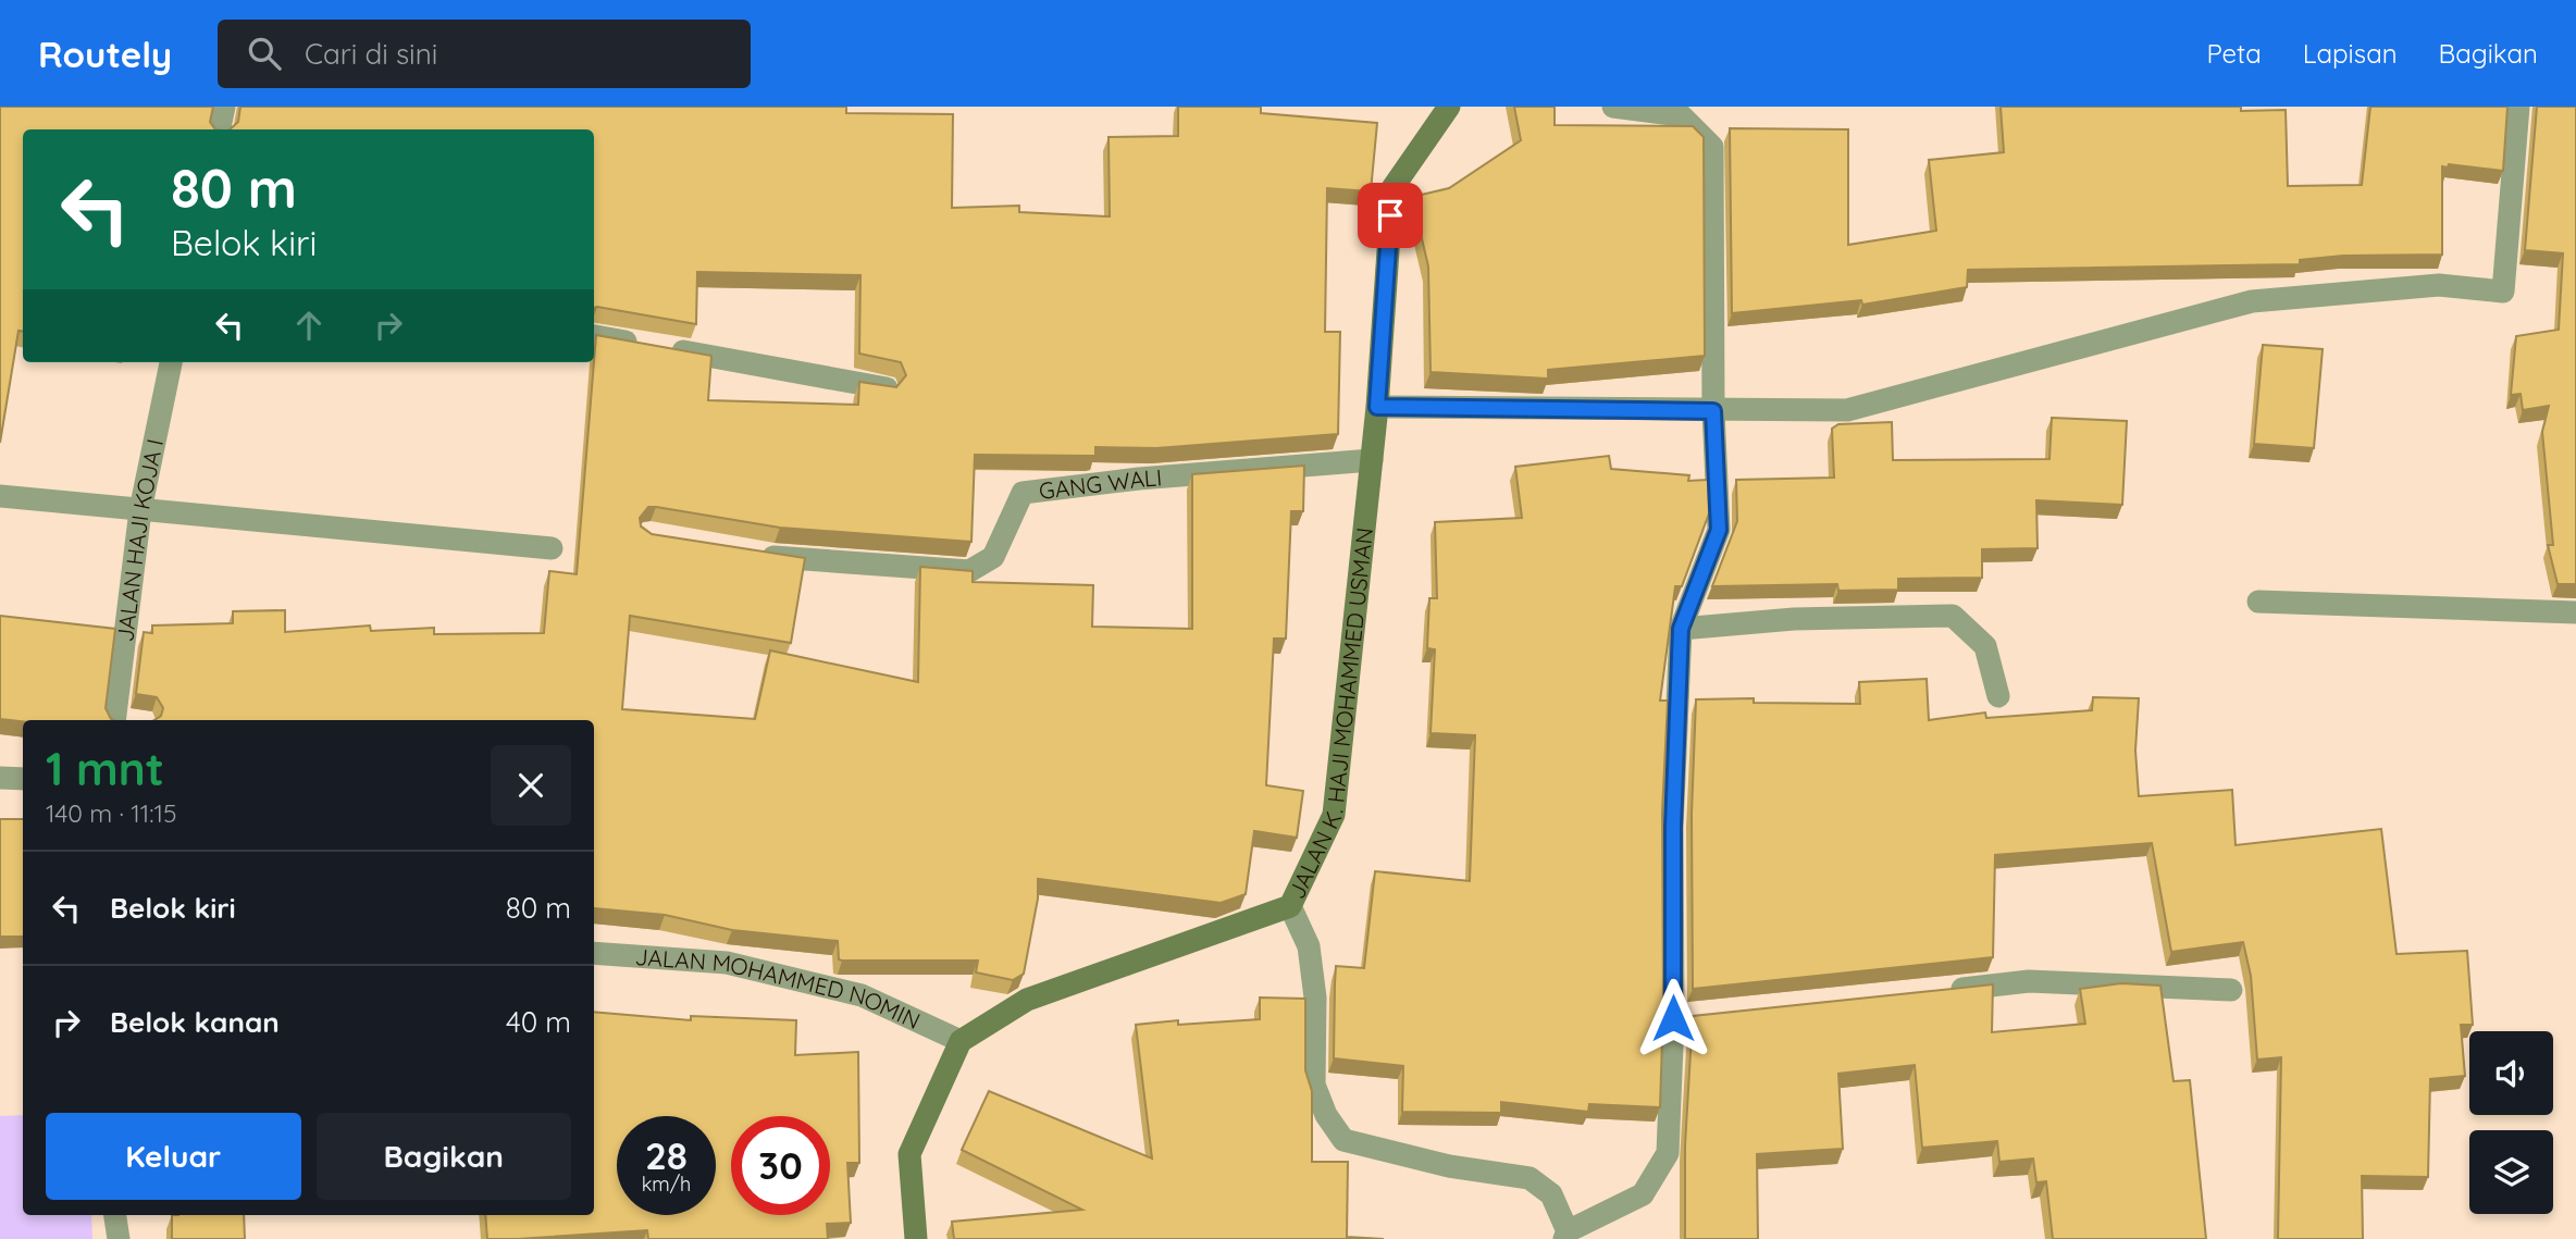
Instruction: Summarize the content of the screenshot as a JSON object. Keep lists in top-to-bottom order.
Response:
{
  "streets": {
    "street": [
      "GANG WALI",
      "JALAN HAJI KOJA I",
      "JALAN K. HAJI MOHAMMED USMAN",
      "JALAN MOHAMMED NOMIN"
    ]
  },
  "crossings": [
    ["GANG WALI", "JALAN K. HAJI MOHAMMED USMAN"],
    ["JALAN K. HAJI MOHAMMED USMAN", "JALAN MOHAMMED NOMIN"]
  ],
  "page": {
    "header": "Routely",
    "search": "Cari di sini",
    "nav": ["Peta", "Lapisan", "Bagikan"],
    "turn": ["80 m", "Belok kiri"],
    "heading": ["1 mnt", "140 m · 11:15"],
    "list": [
      {
        "name": "Belok kiri",
        "value": "80 m"
      },
      {
        "name": "Belok kanan",
        "value": "40 m"
      }
    ],
    "buttons": ["Keluar", "Bagikan"],
    "speed": "28 km/h",
    "limit": "30"
  }
}
